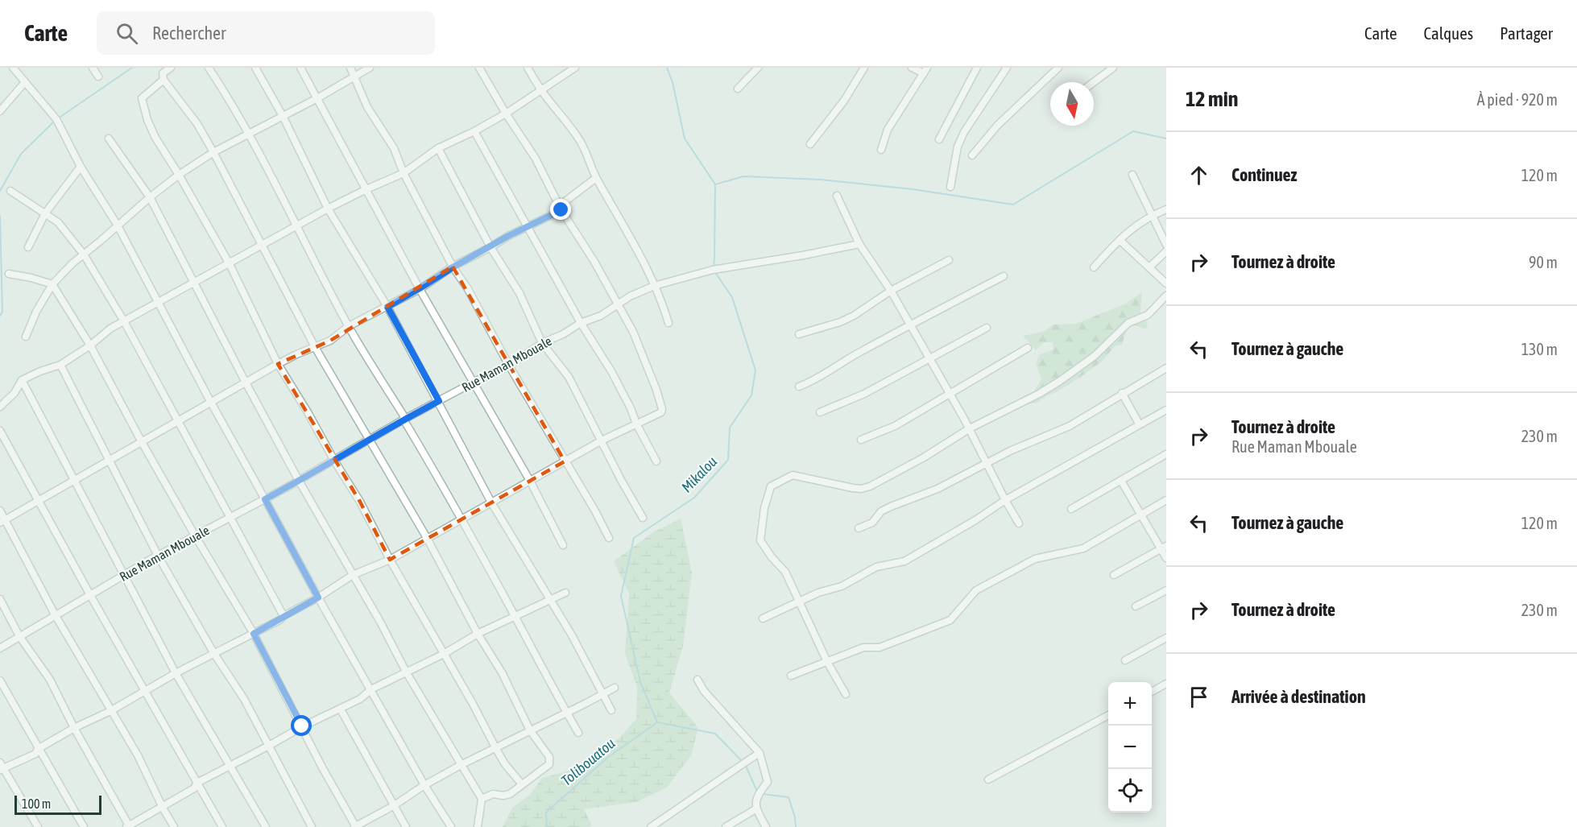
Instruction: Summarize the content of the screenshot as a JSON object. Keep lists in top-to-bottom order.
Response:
{
  "streets": {
    "street": ["Rue Maman Mbouale"]
  },
  "water": ["Mikalou", "Tolibouatou"],
  "scale_bar": "100 m",
  "north": "bottom",
  "page": {
    "header": "Carte",
    "search": "Rechercher",
    "nav": ["Carte", "Calques", "Partager"],
    "heading": ["12 min", "À pied · 920 m"],
    "list": [
      ["Continuez", "120 m"],
      ["Tournez à droite", "90 m"],
      ["Tournez à gauche", "130 m"],
      ["Tournez à droite", "Rue Maman Mbouale", "230 m"],
      ["Tournez à gauche", "120 m"],
      ["Tournez à droite", "230 m"],
      "Arrivée à destination"
    ],
    "map_buttons": ["+", "−"],
    "scale": "100 m"
  }
}
